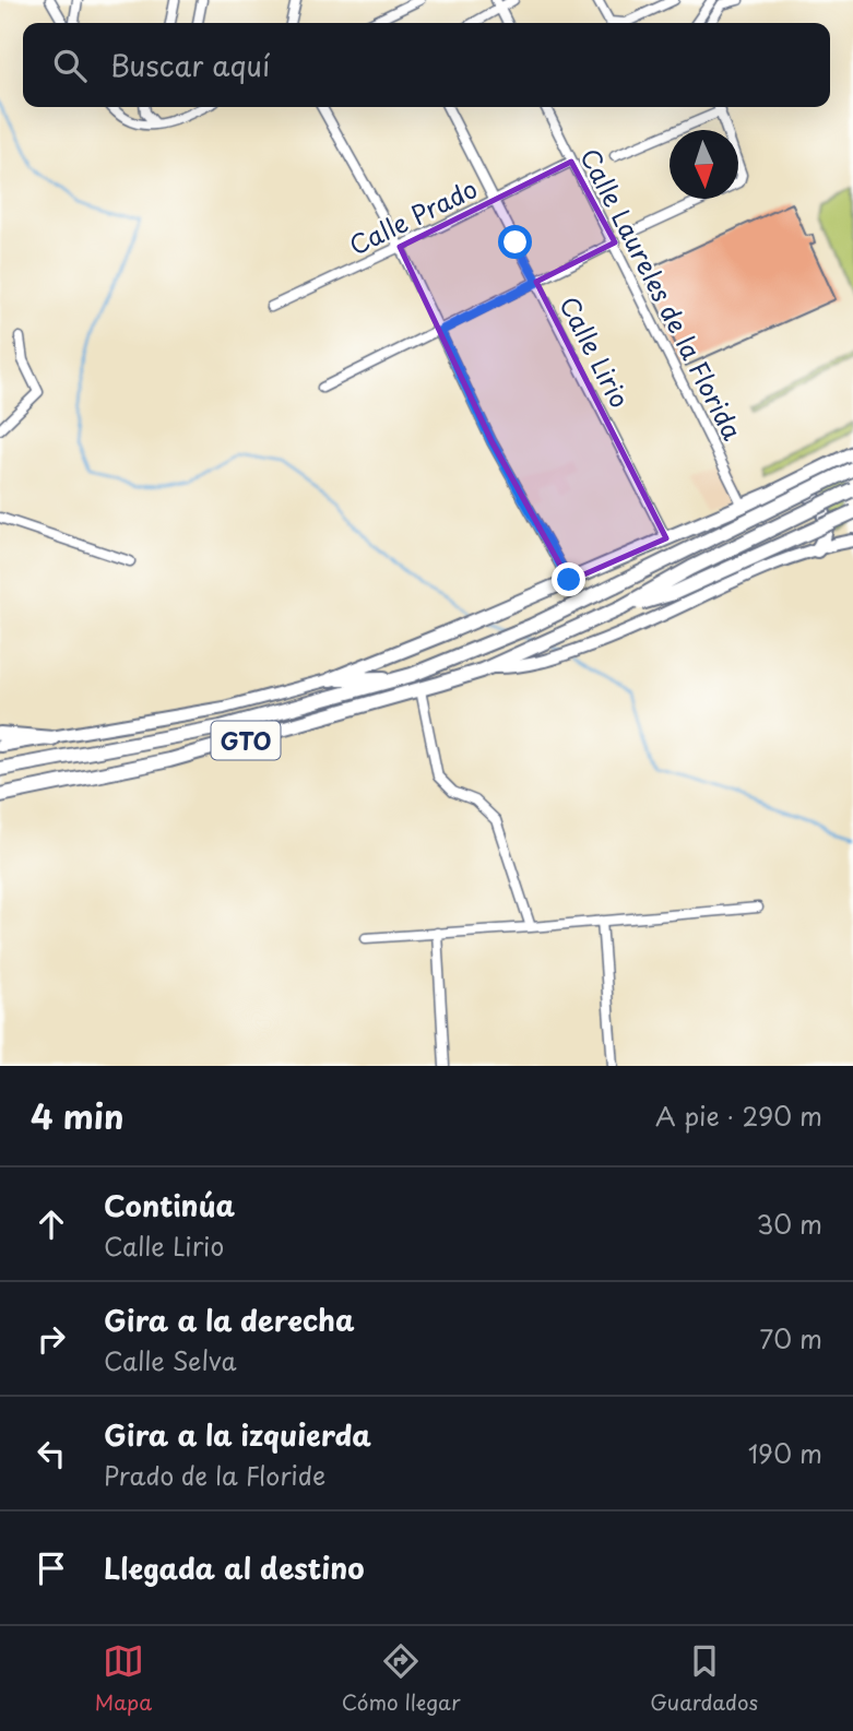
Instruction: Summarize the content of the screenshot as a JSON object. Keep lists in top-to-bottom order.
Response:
{
  "streets": {
    "main road": ["GTO"],
    "street": ["Calle Prado", "Calle Laureles de la Florida", "Calle Lirio"]
  },
  "crossings": [
    ["Calle Prado", "Calle Laureles de la Florida"],
    ["Calle Prado", "Calle Lirio"]
  ],
  "north": "bottom",
  "page": {
    "search": "Buscar aquí",
    "heading": ["4 min", "A pie · 290 m"],
    "list": [
      ["Continúa", "Calle Lirio", "30 m"],
      ["Gira a la derecha", "Calle Selva", "70 m"],
      ["Gira a la izquierda", "Prado de la Floride", "190 m"],
      "Llegada al destino"
    ],
    "nav": ["Mapa", "Cómo llegar", "Guardados"]
  }
}
